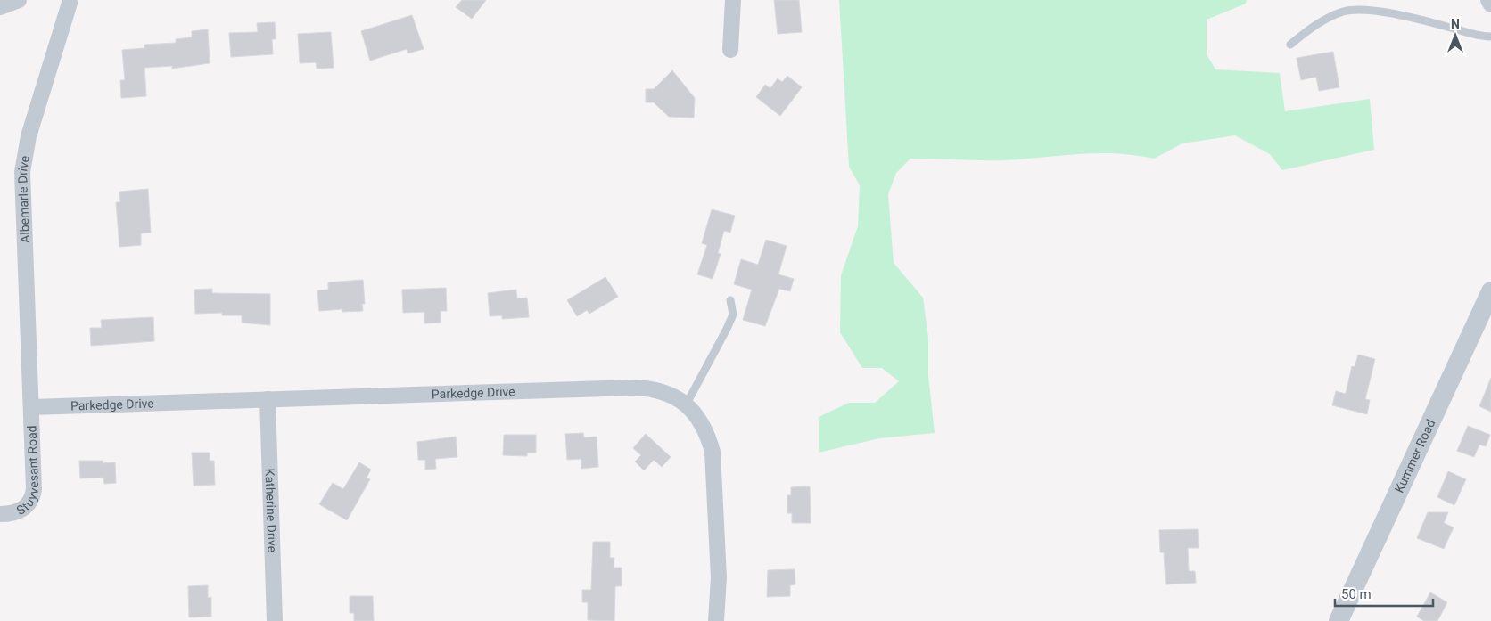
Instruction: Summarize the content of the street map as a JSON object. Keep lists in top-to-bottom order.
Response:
{
  "streets": {
    "street": [
      "Albemarle Drive",
      "Parkedge Drive",
      "Kummer Road",
      "Stuyvesant Road",
      "Katherine Drive"
    ]
  },
  "crossings": [
    ["Albemarle Drive", "Parkedge Drive"],
    ["Albemarle Drive", "Stuyvesant Road"],
    ["Parkedge Drive", "Stuyvesant Road"],
    ["Parkedge Drive", "Katherine Drive"]
  ],
  "scale_bar": "50 m",
  "north": "top"
}
